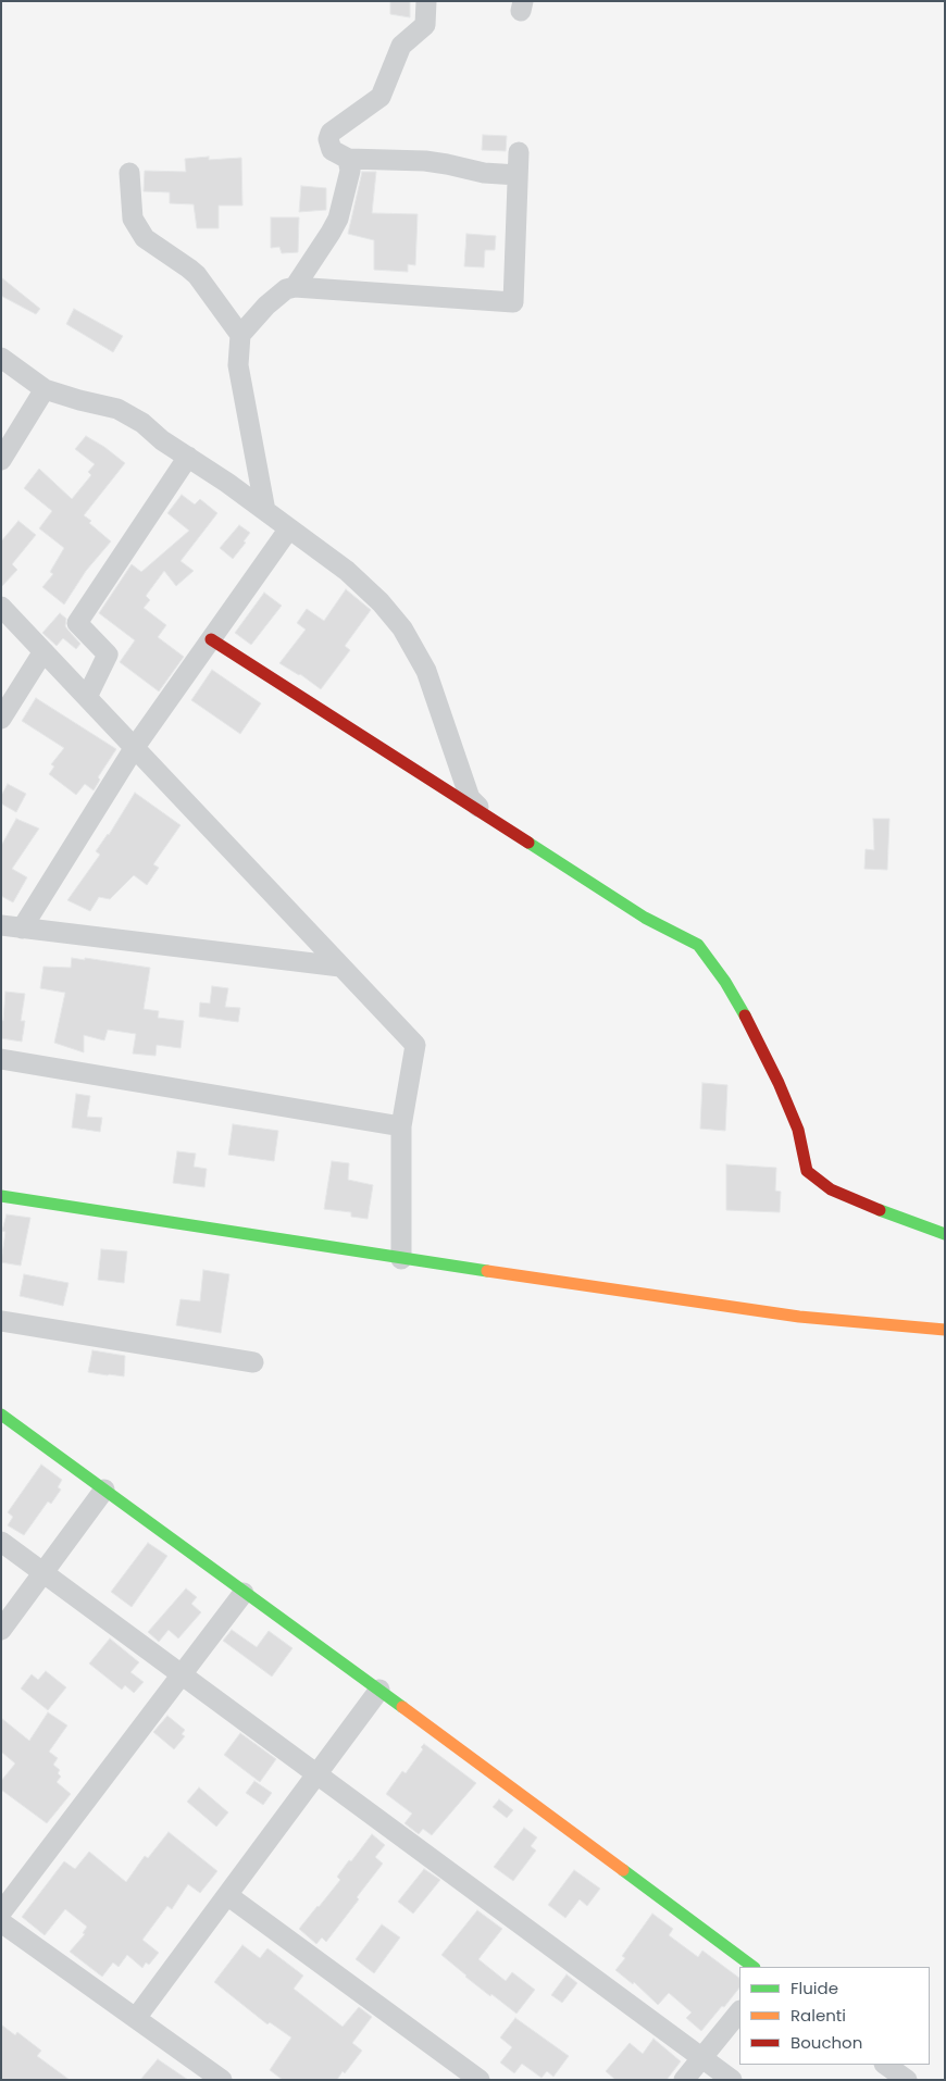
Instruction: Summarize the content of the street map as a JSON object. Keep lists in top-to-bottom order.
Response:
{
  "legend": ["Fluide", "Ralenti", "Bouchon"]
}
